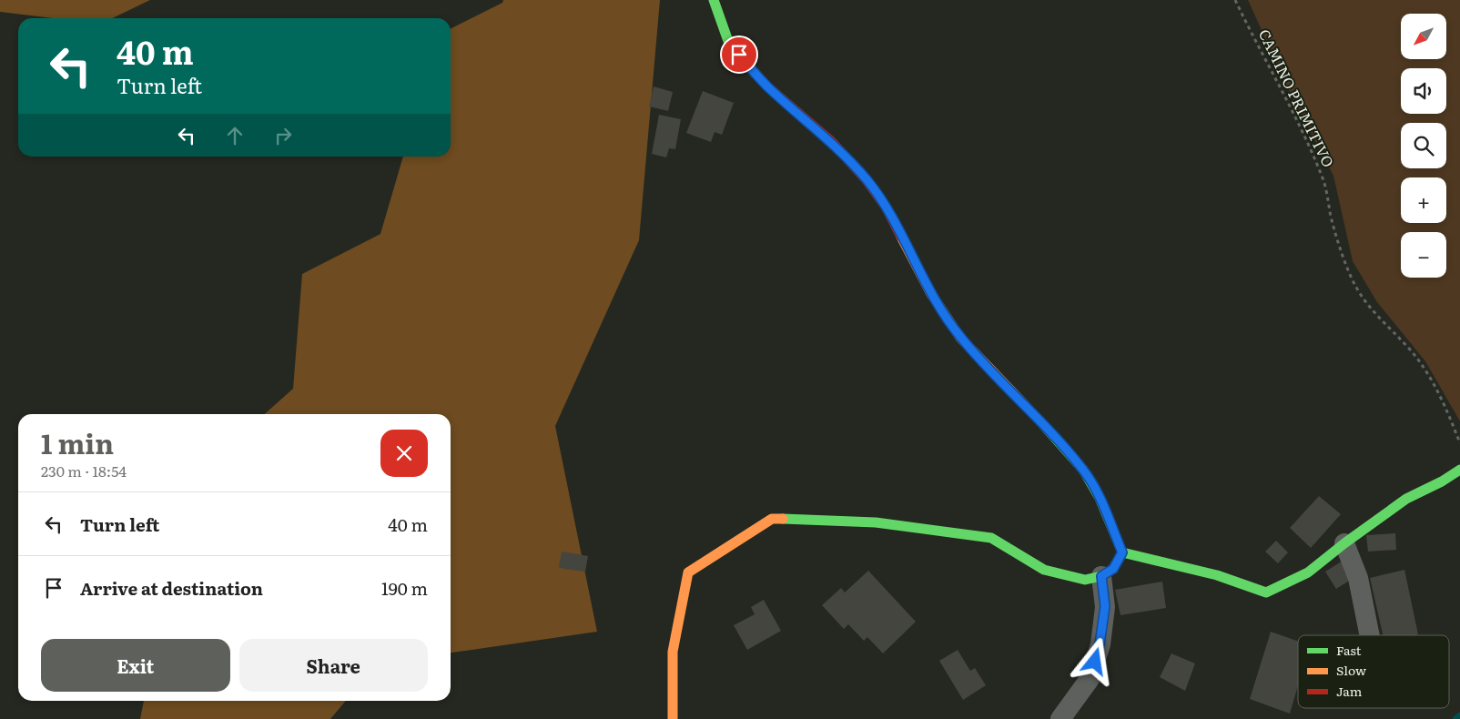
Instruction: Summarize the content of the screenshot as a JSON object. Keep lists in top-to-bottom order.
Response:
{
  "streets": {
    "path": ["CAMINO PRIMITIVO"]
  },
  "legend": ["Fast", "Slow", "Jam"],
  "north": "bottom left",
  "page": {
    "map_buttons": ["+", "−"],
    "turn": ["40 m", "Turn left"],
    "heading": ["1 min", "230 m · 18:54"],
    "list": [
      {
        "name": "Turn left",
        "value": "40 m"
      },
      {
        "name": "Arrive at destination",
        "value": "190 m"
      }
    ],
    "buttons": ["Exit", "Share"]
  }
}
